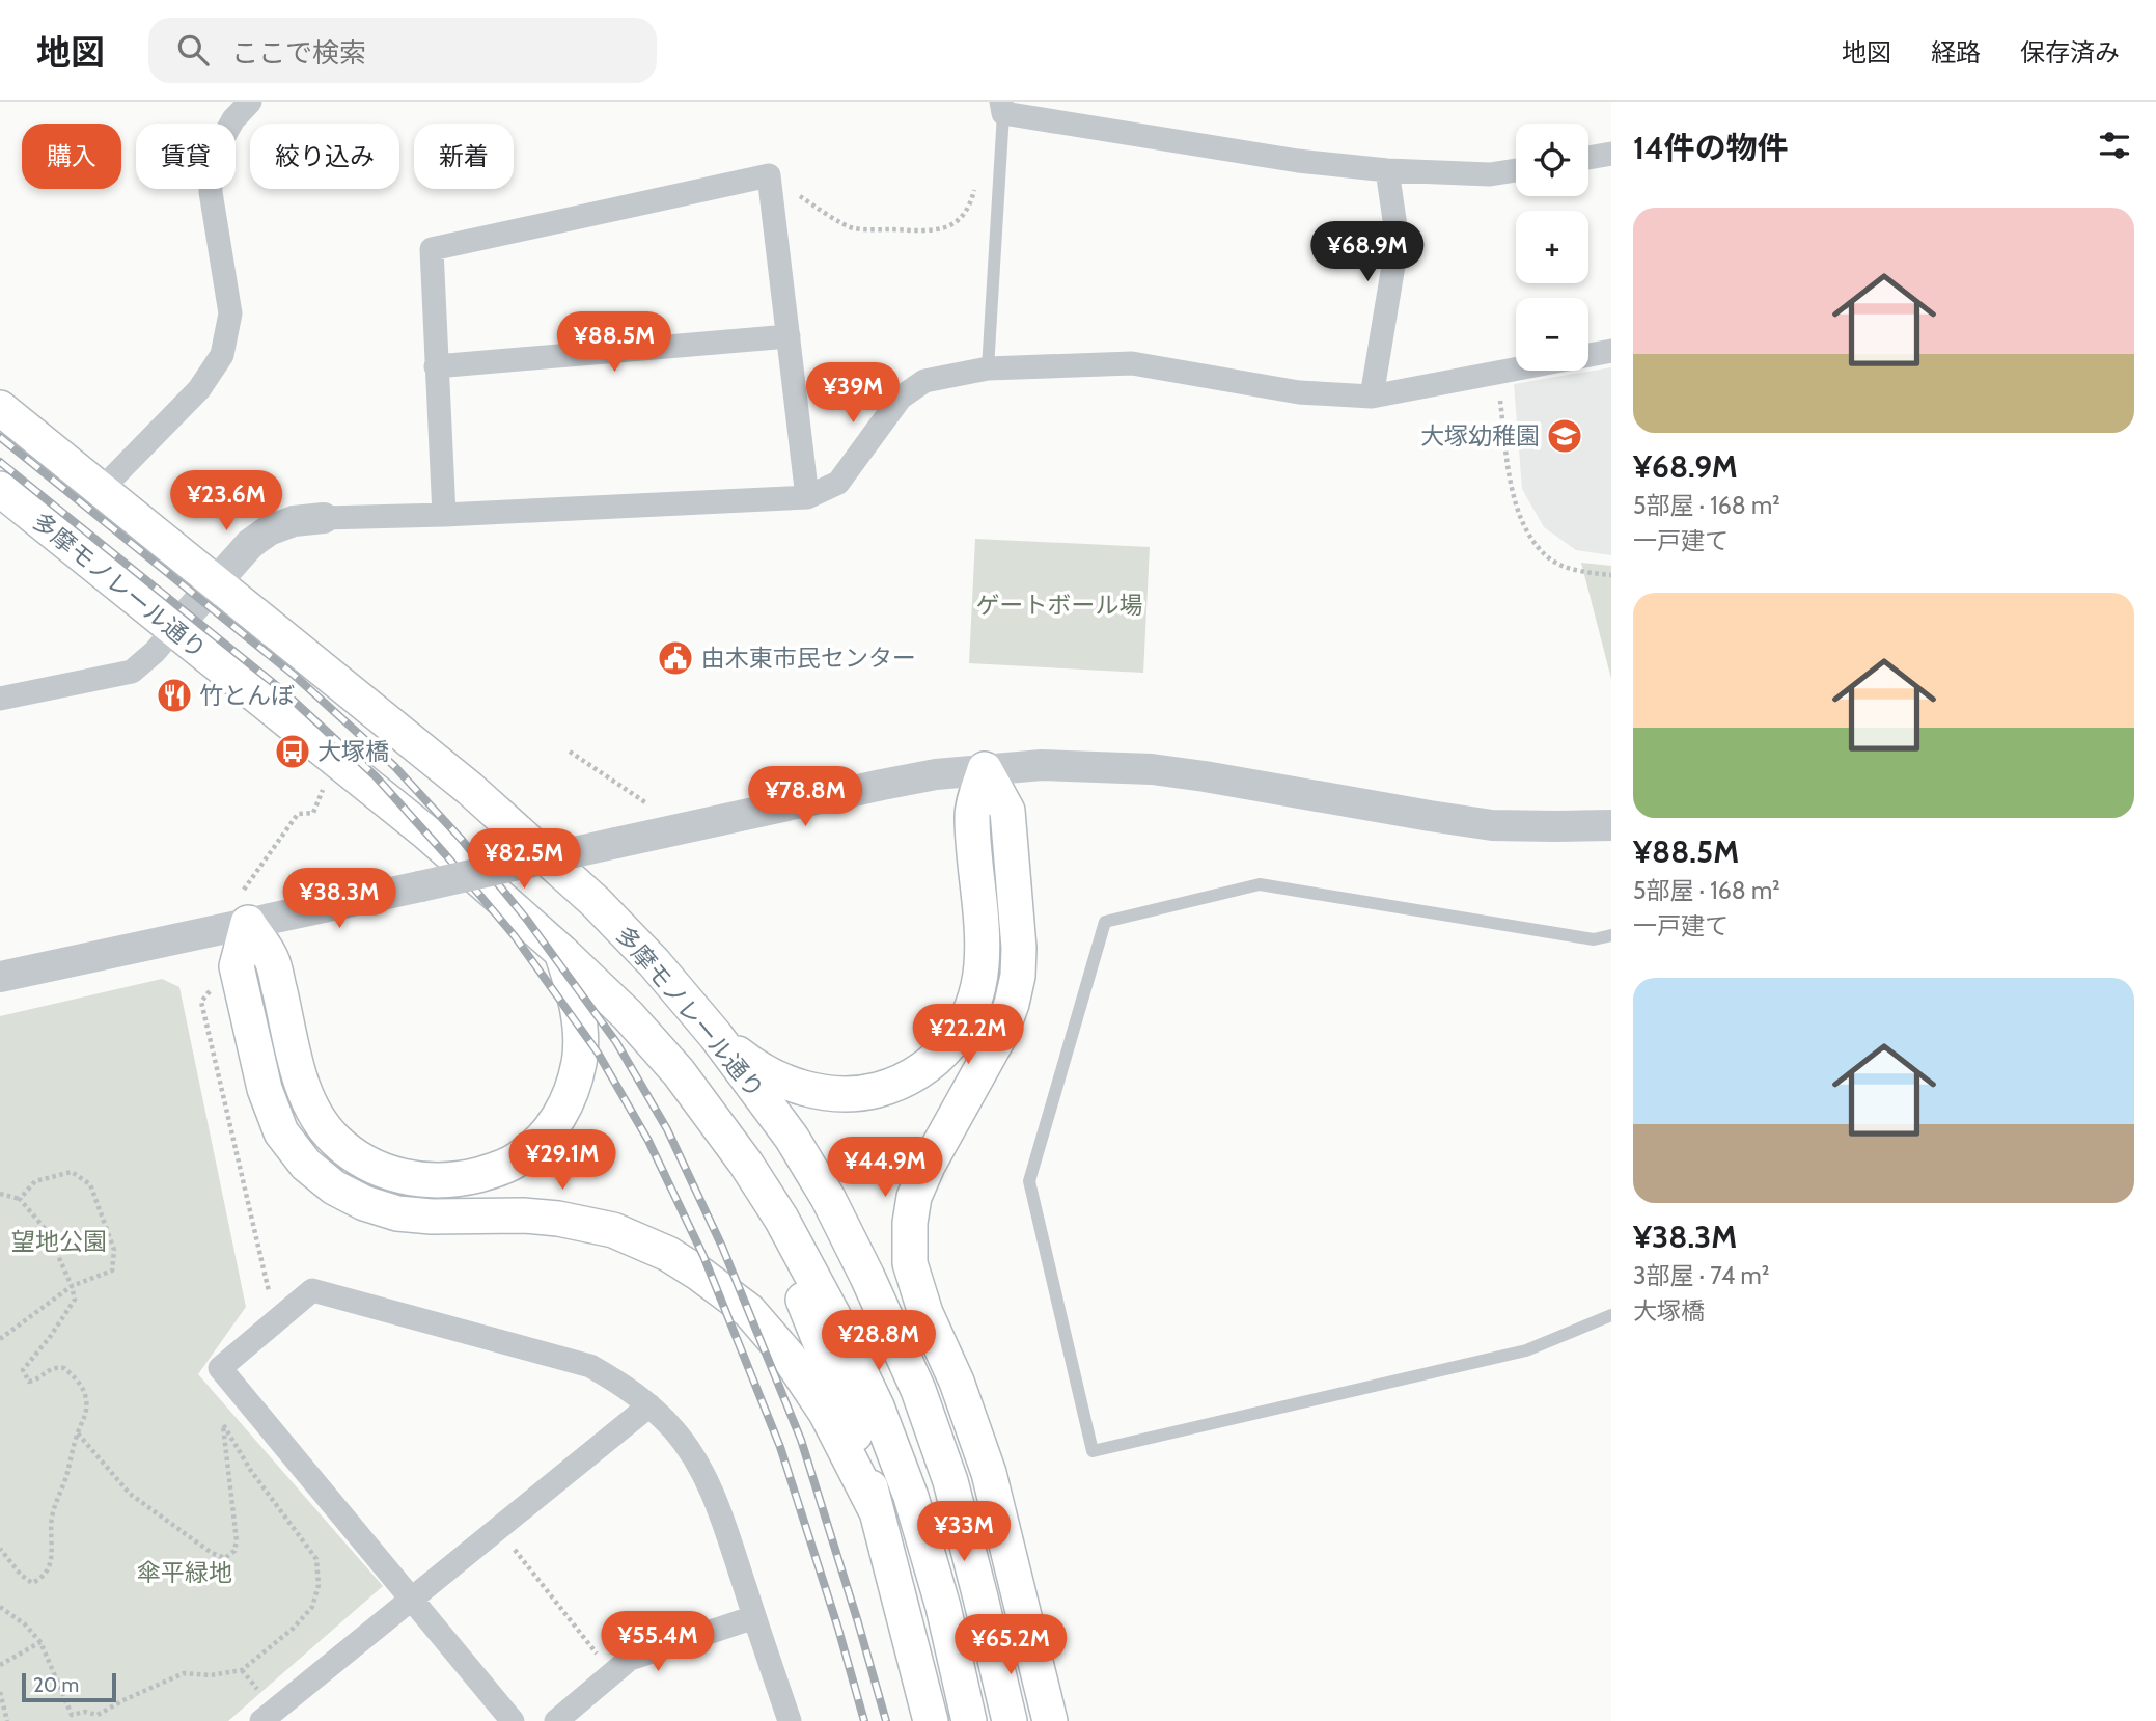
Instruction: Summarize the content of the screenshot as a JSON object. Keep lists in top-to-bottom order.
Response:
{
  "streets": {
    "main road": ["多摩モノレール通り"]
  },
  "parks": ["ゲートボール場", "望地公園", "傘平緑地"],
  "places": {
    "school or university": ["大塚幼稚園"],
    "public building": ["由木東市民センター"],
    "restaurant": ["竹とんぼ"],
    "bus stop": ["大塚橋"]
  },
  "scale_bar": "20 m",
  "page": {
    "header": "地図",
    "search": "ここで検索",
    "nav": ["地図", "経路", "保存済み"],
    "heading": "14件の物件",
    "map_buttons": ["+", "−"],
    "chip": [
      "購入",
      "賃貸",
      "絞り込み",
      "新着"
    ],
    "list": [
      {
        "name": "¥68.9M",
        "note": "5部屋 · 168 m² · 一戸建て"
      },
      {
        "name": "¥88.5M",
        "note": "5部屋 · 168 m² · 一戸建て"
      },
      {
        "name": "¥38.3M",
        "note": "3部屋 · 74 m² · 大塚橋"
      }
    ],
    "price": [
      "¥68.9M",
      "¥88.5M",
      "¥39M",
      "¥23.6M",
      "¥78.8M",
      "¥82.5M",
      "¥38.3M",
      "¥22.2M",
      "¥29.1M",
      "¥44.9M",
      "¥28.8M",
      "¥33M",
      "¥55.4M",
      "¥65.2M"
    ],
    "scale": "20 m"
  }
}
